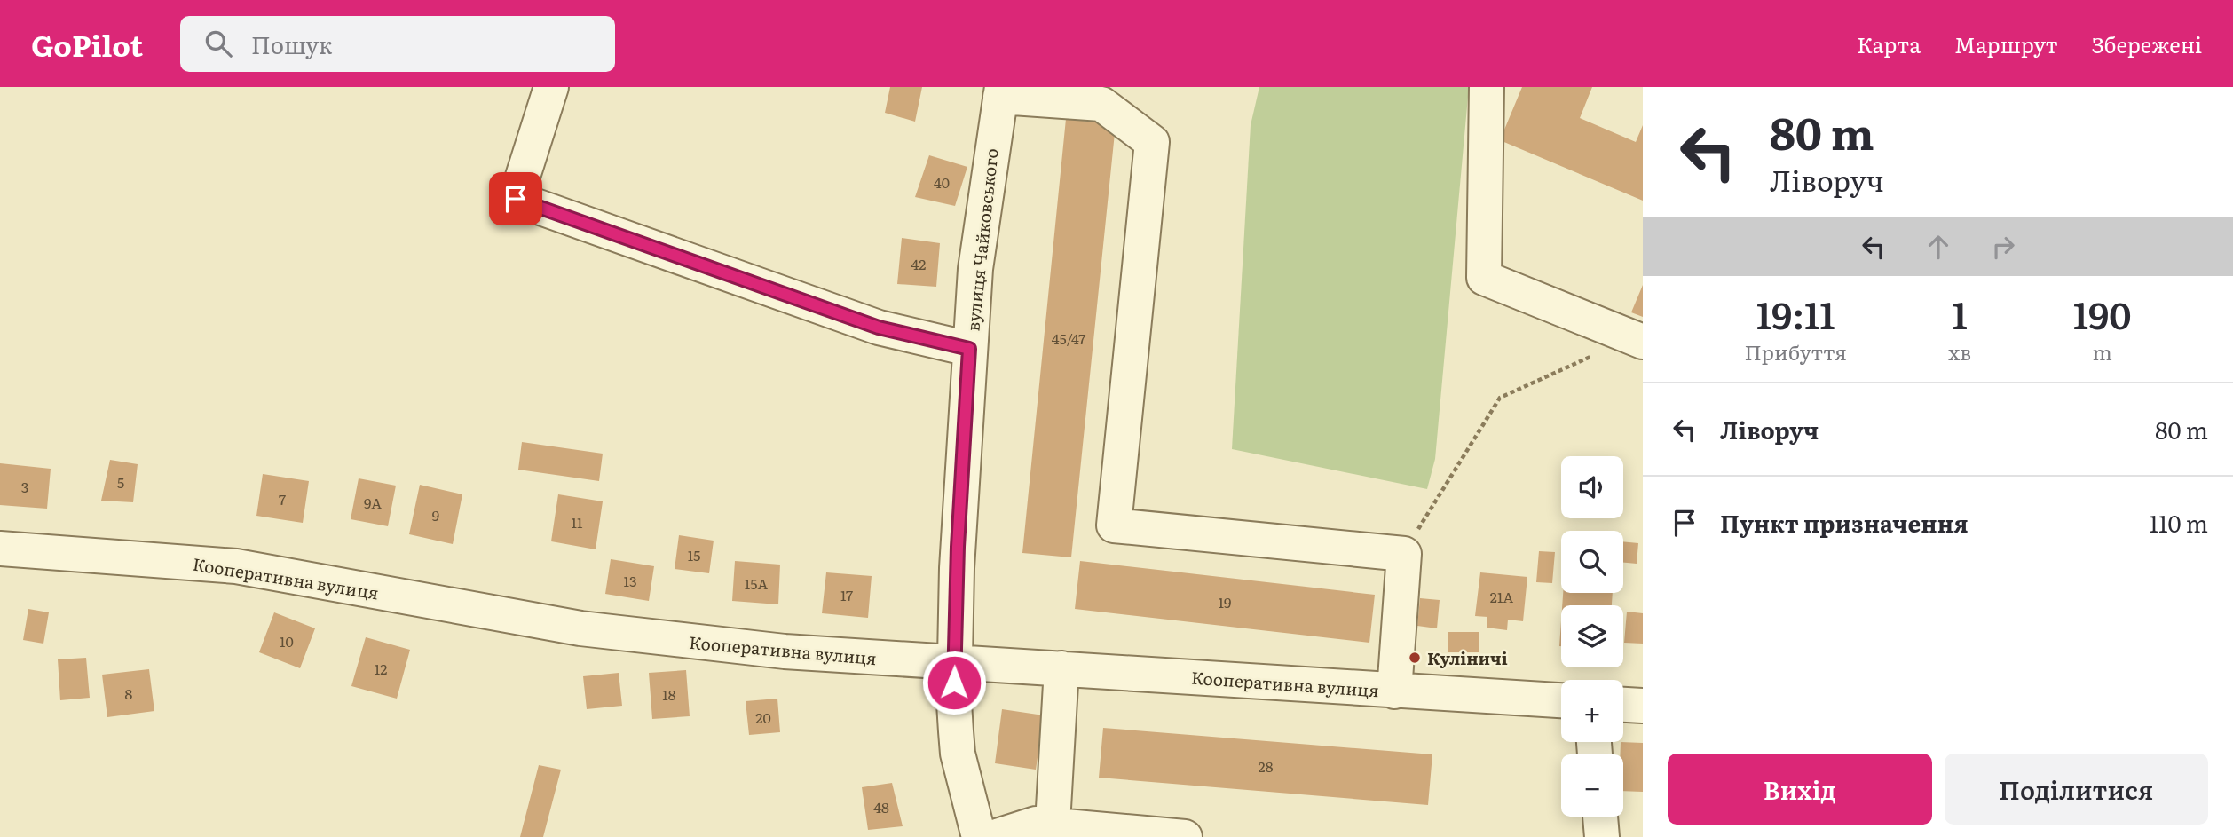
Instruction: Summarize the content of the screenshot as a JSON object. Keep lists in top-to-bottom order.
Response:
{
  "streets": {
    "street": ["вулиця Чайковського", "Кооперативна вулиця"]
  },
  "crossings": [
    ["вулиця Чайковського", "Кооперативна вулиця"]
  ],
  "places": ["Куліничі"],
  "house_numbers": [
    "40",
    "42",
    "45/47",
    "5",
    "3",
    "7",
    "9А",
    "9",
    "11",
    "15",
    "13",
    "15А",
    "17",
    "21А",
    "19",
    "10",
    "12",
    "8",
    "18",
    "20",
    "28",
    "48"
  ],
  "page": {
    "header": "GoPilot",
    "search": "Пошук",
    "nav": ["Карта", "Маршрут", "Збережені"],
    "turn": ["80 m", "Ліворуч"],
    "eta": [
      "19:11",
      "Прибуття",
      "1",
      "хв",
      "190",
      "m"
    ],
    "list": [
      {
        "name": "Ліворуч",
        "value": "80 m"
      },
      {
        "name": "Пункт призначення",
        "value": "110 m"
      }
    ],
    "map_buttons": ["+", "−"],
    "buttons": ["Вихід", "Поділитися"]
  }
}
